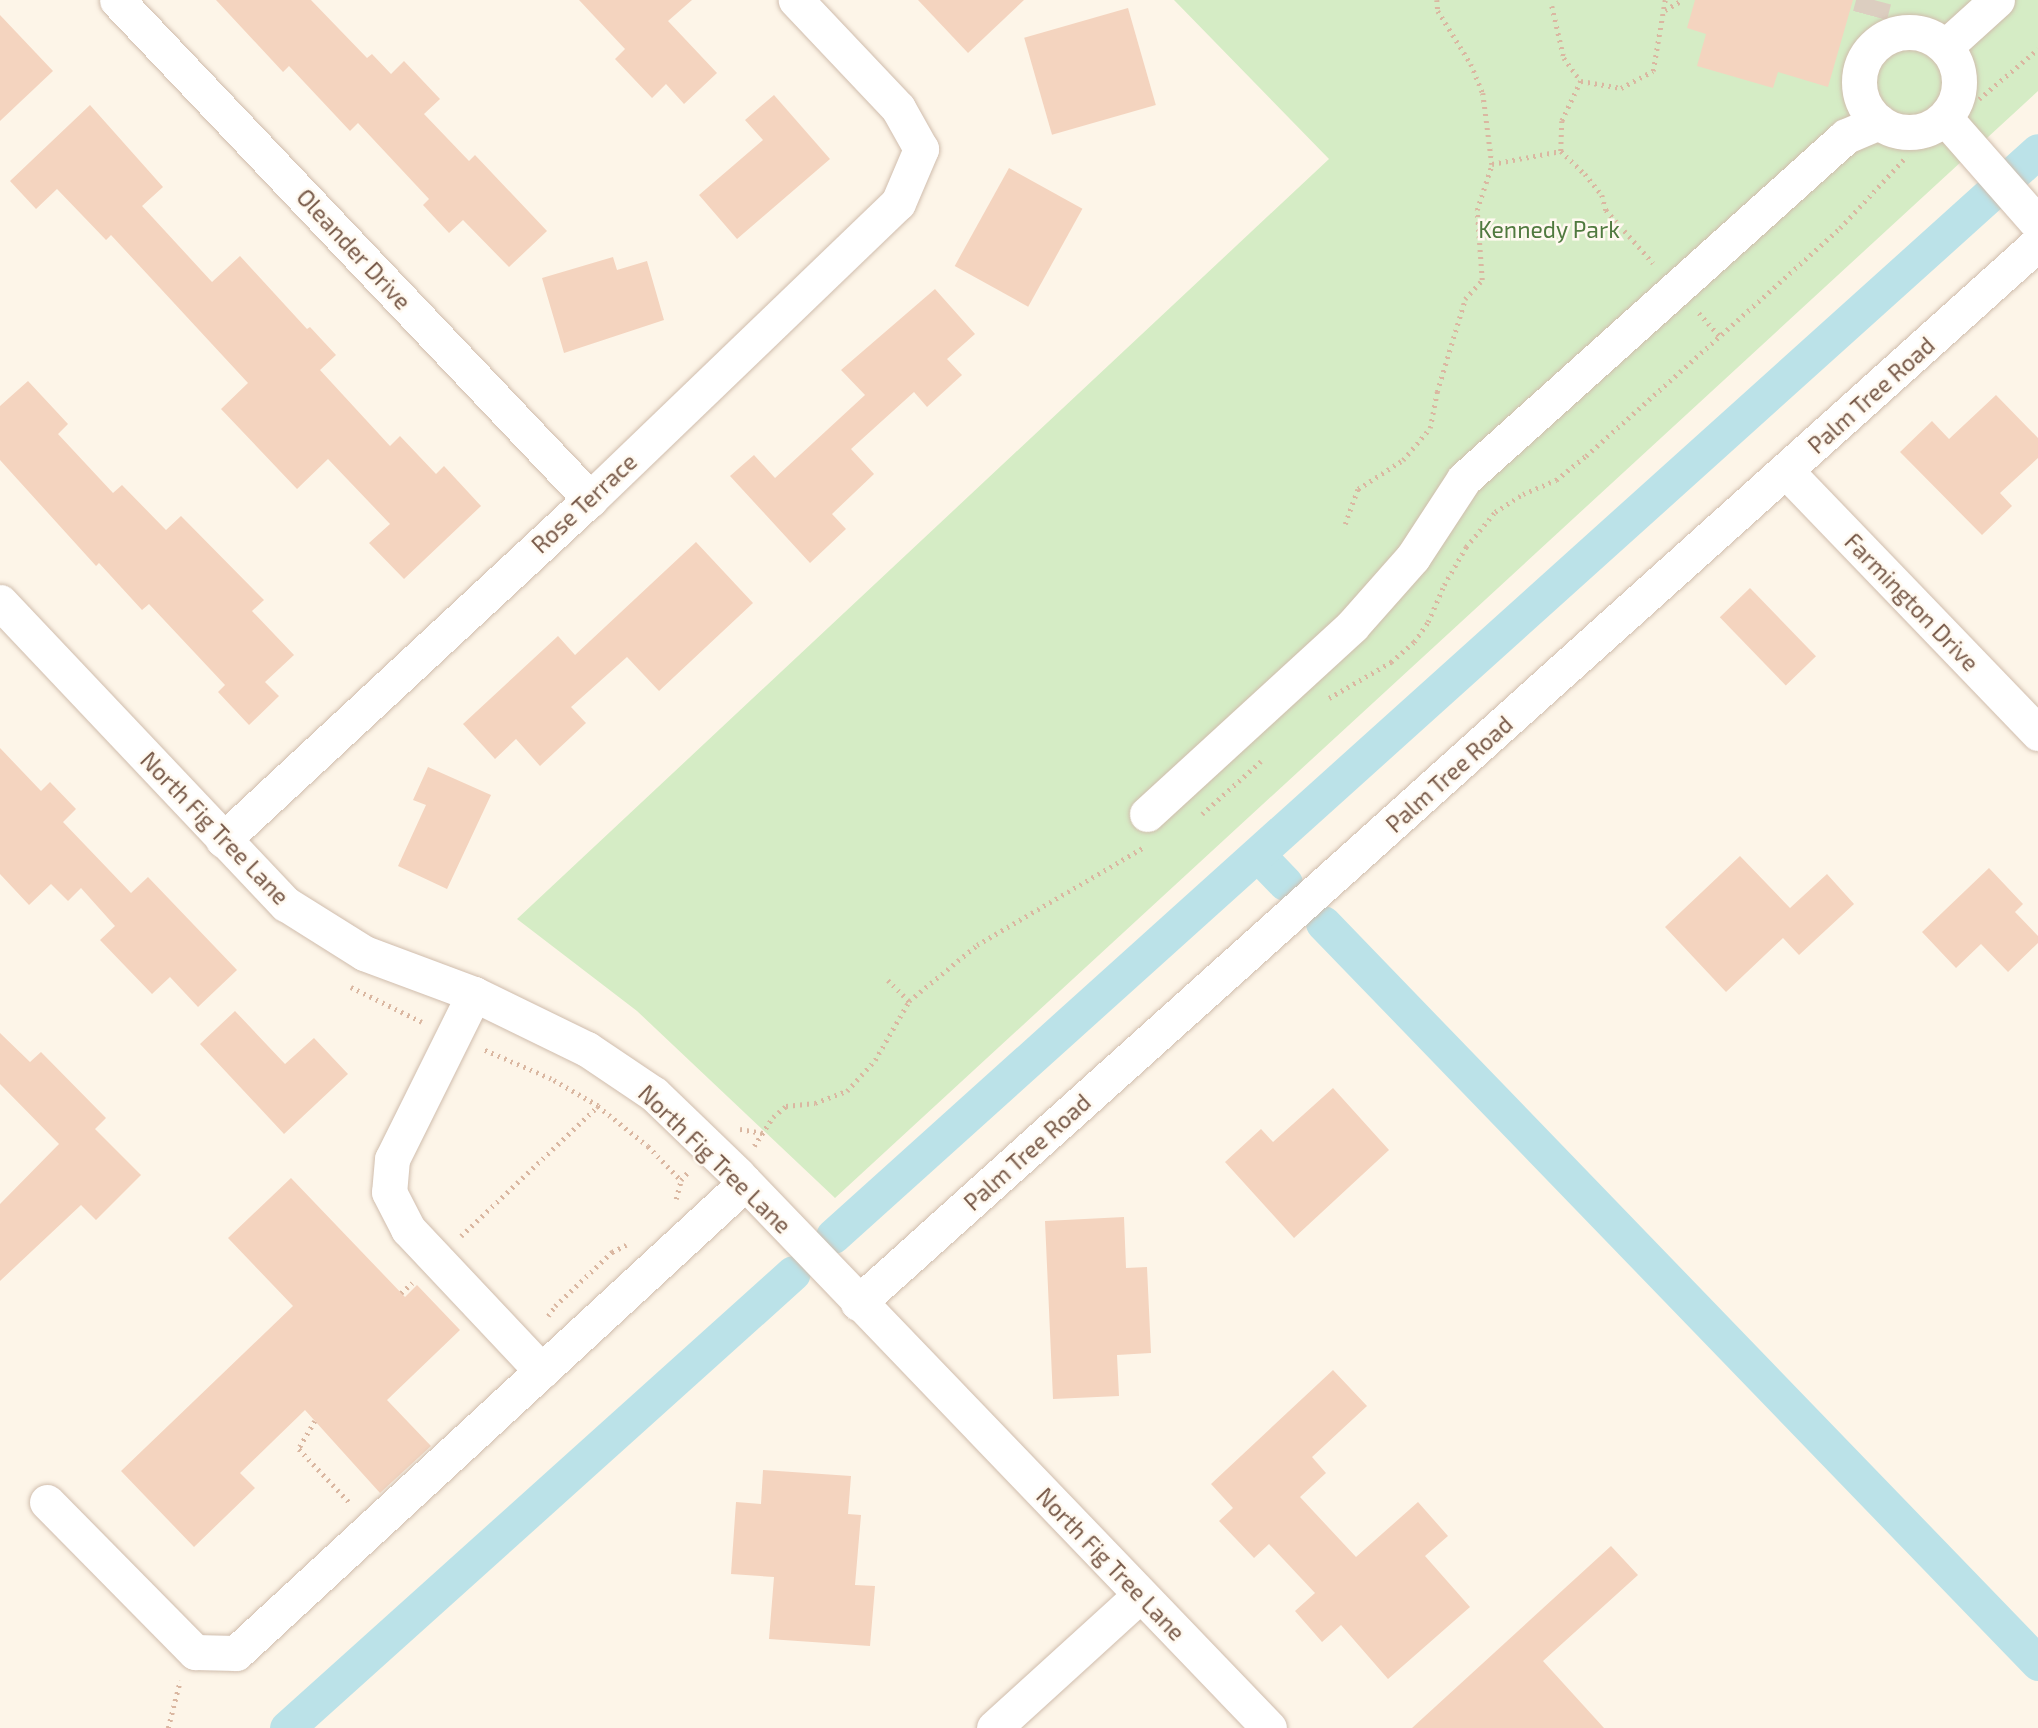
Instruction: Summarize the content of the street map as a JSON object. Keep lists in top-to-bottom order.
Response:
{
  "streets": {
    "street": [
      "Oleander Drive",
      "Palm Tree Road",
      "Rose Terrace",
      "Farmington Drive",
      "North Fig Tree Lane"
    ]
  },
  "crossings": [
    ["Oleander Drive", "Rose Terrace"],
    ["Palm Tree Road", "Farmington Drive"],
    ["Palm Tree Road", "North Fig Tree Lane"],
    ["Rose Terrace", "North Fig Tree Lane"]
  ],
  "parks": ["Kennedy Park"]
}
